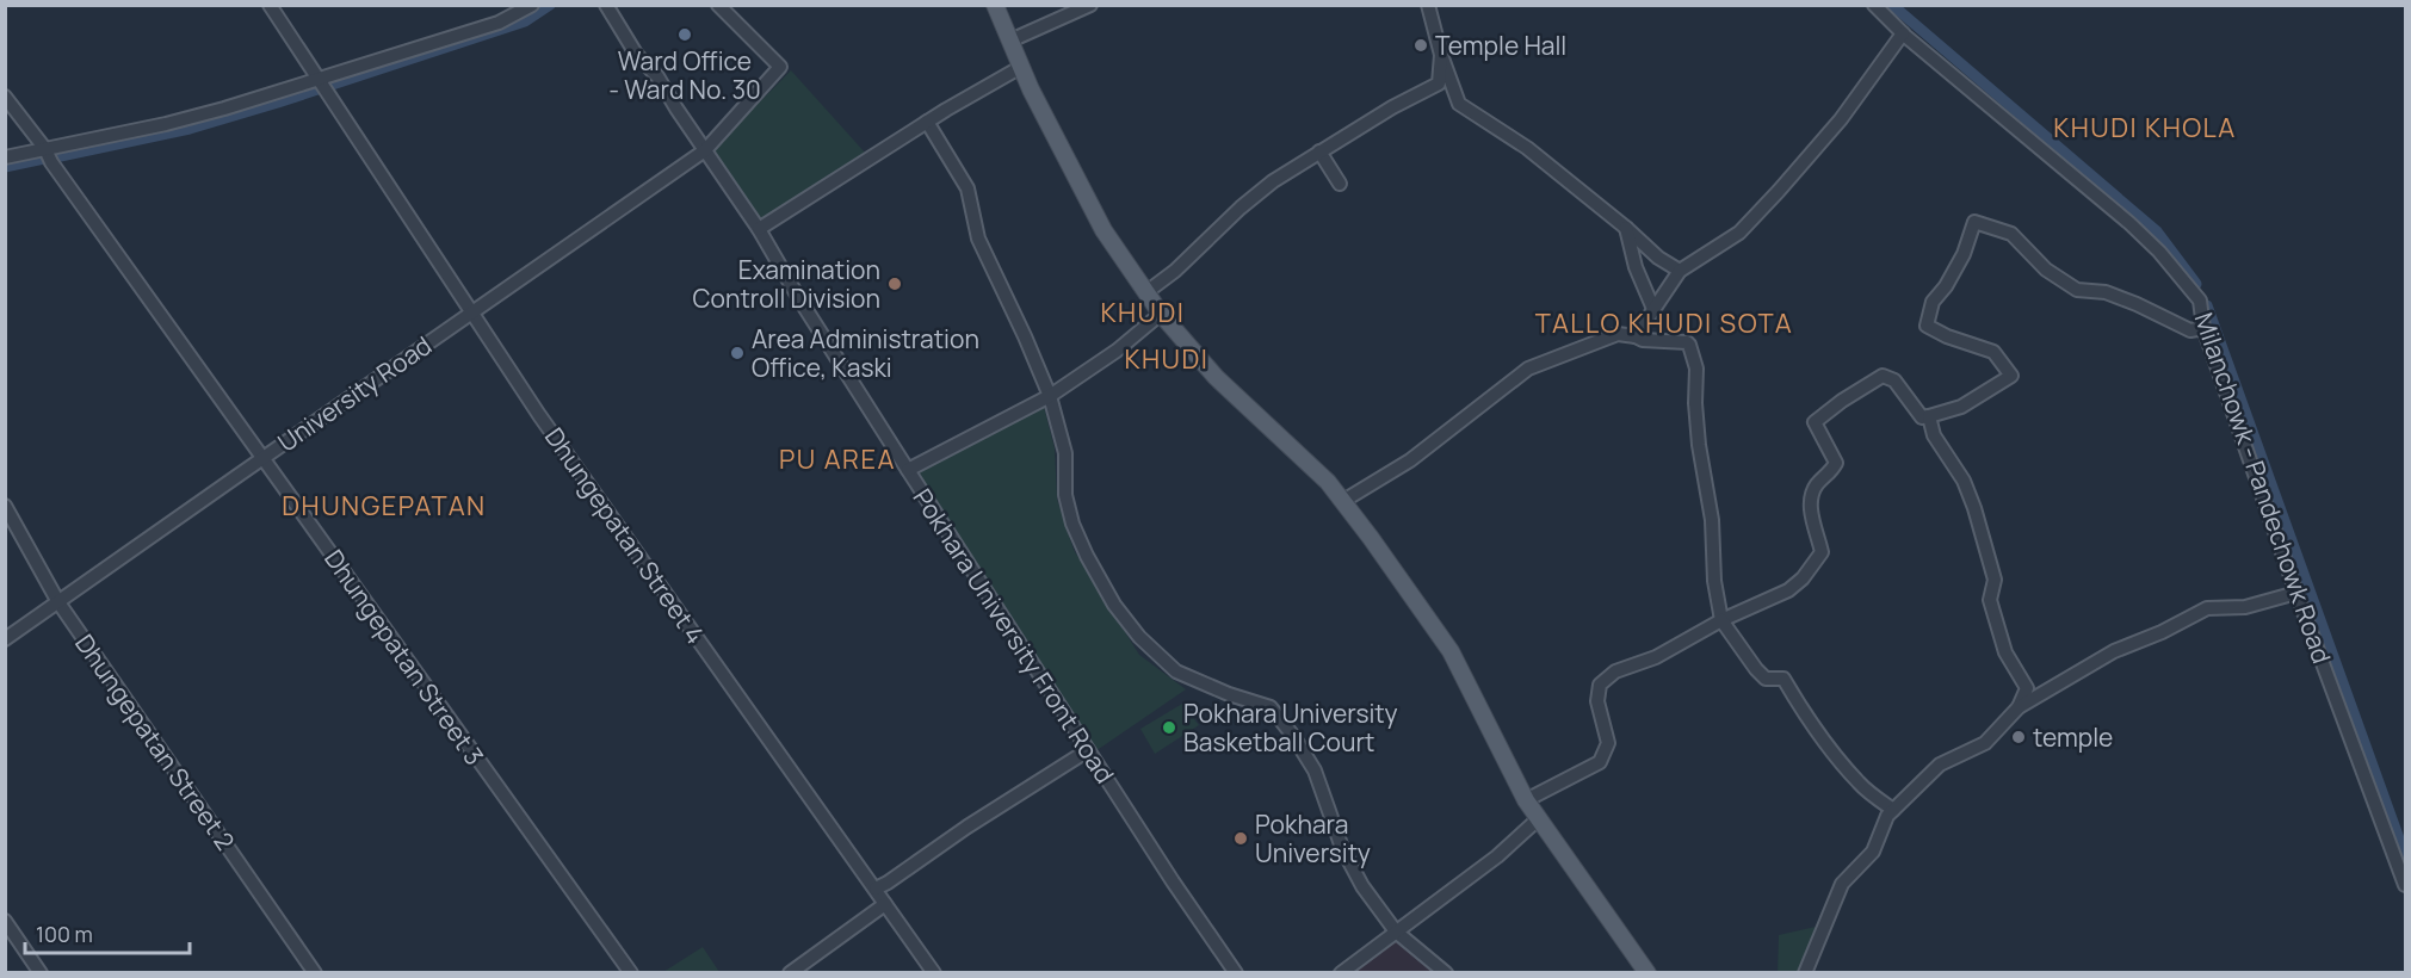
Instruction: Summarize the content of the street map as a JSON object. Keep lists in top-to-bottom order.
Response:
{
  "streets": {
    "street": [
      "University Road",
      "Milanchowk - Pandechowk Road",
      "Dhungepatan Street 4",
      "Pokhara University Front Road",
      "Dhungepatan Street 3",
      "Dhungepatan Street 2"
    ]
  },
  "crossings": [
    ["University Road", "Dhungepatan Street 4"],
    ["University Road", "Pokhara University Front Road"],
    ["University Road", "Dhungepatan Street 3"],
    ["University Road", "Dhungepatan Street 2"]
  ],
  "districts": [
    "KHUDI KHOLA",
    "KHUDI",
    "TALLO KHUDI SOTA",
    "KHUDI",
    "PU AREA",
    "DHUNGEPATAN"
  ],
  "places": [
    "Ward Office - Ward No. 30",
    "Temple Hall",
    "Examination Controll Division",
    "Area Administration Office, Kaski",
    "Pokhara University Basketball Court",
    "temple",
    "Pokhara University"
  ],
  "scale_bar": "100 m"
}
